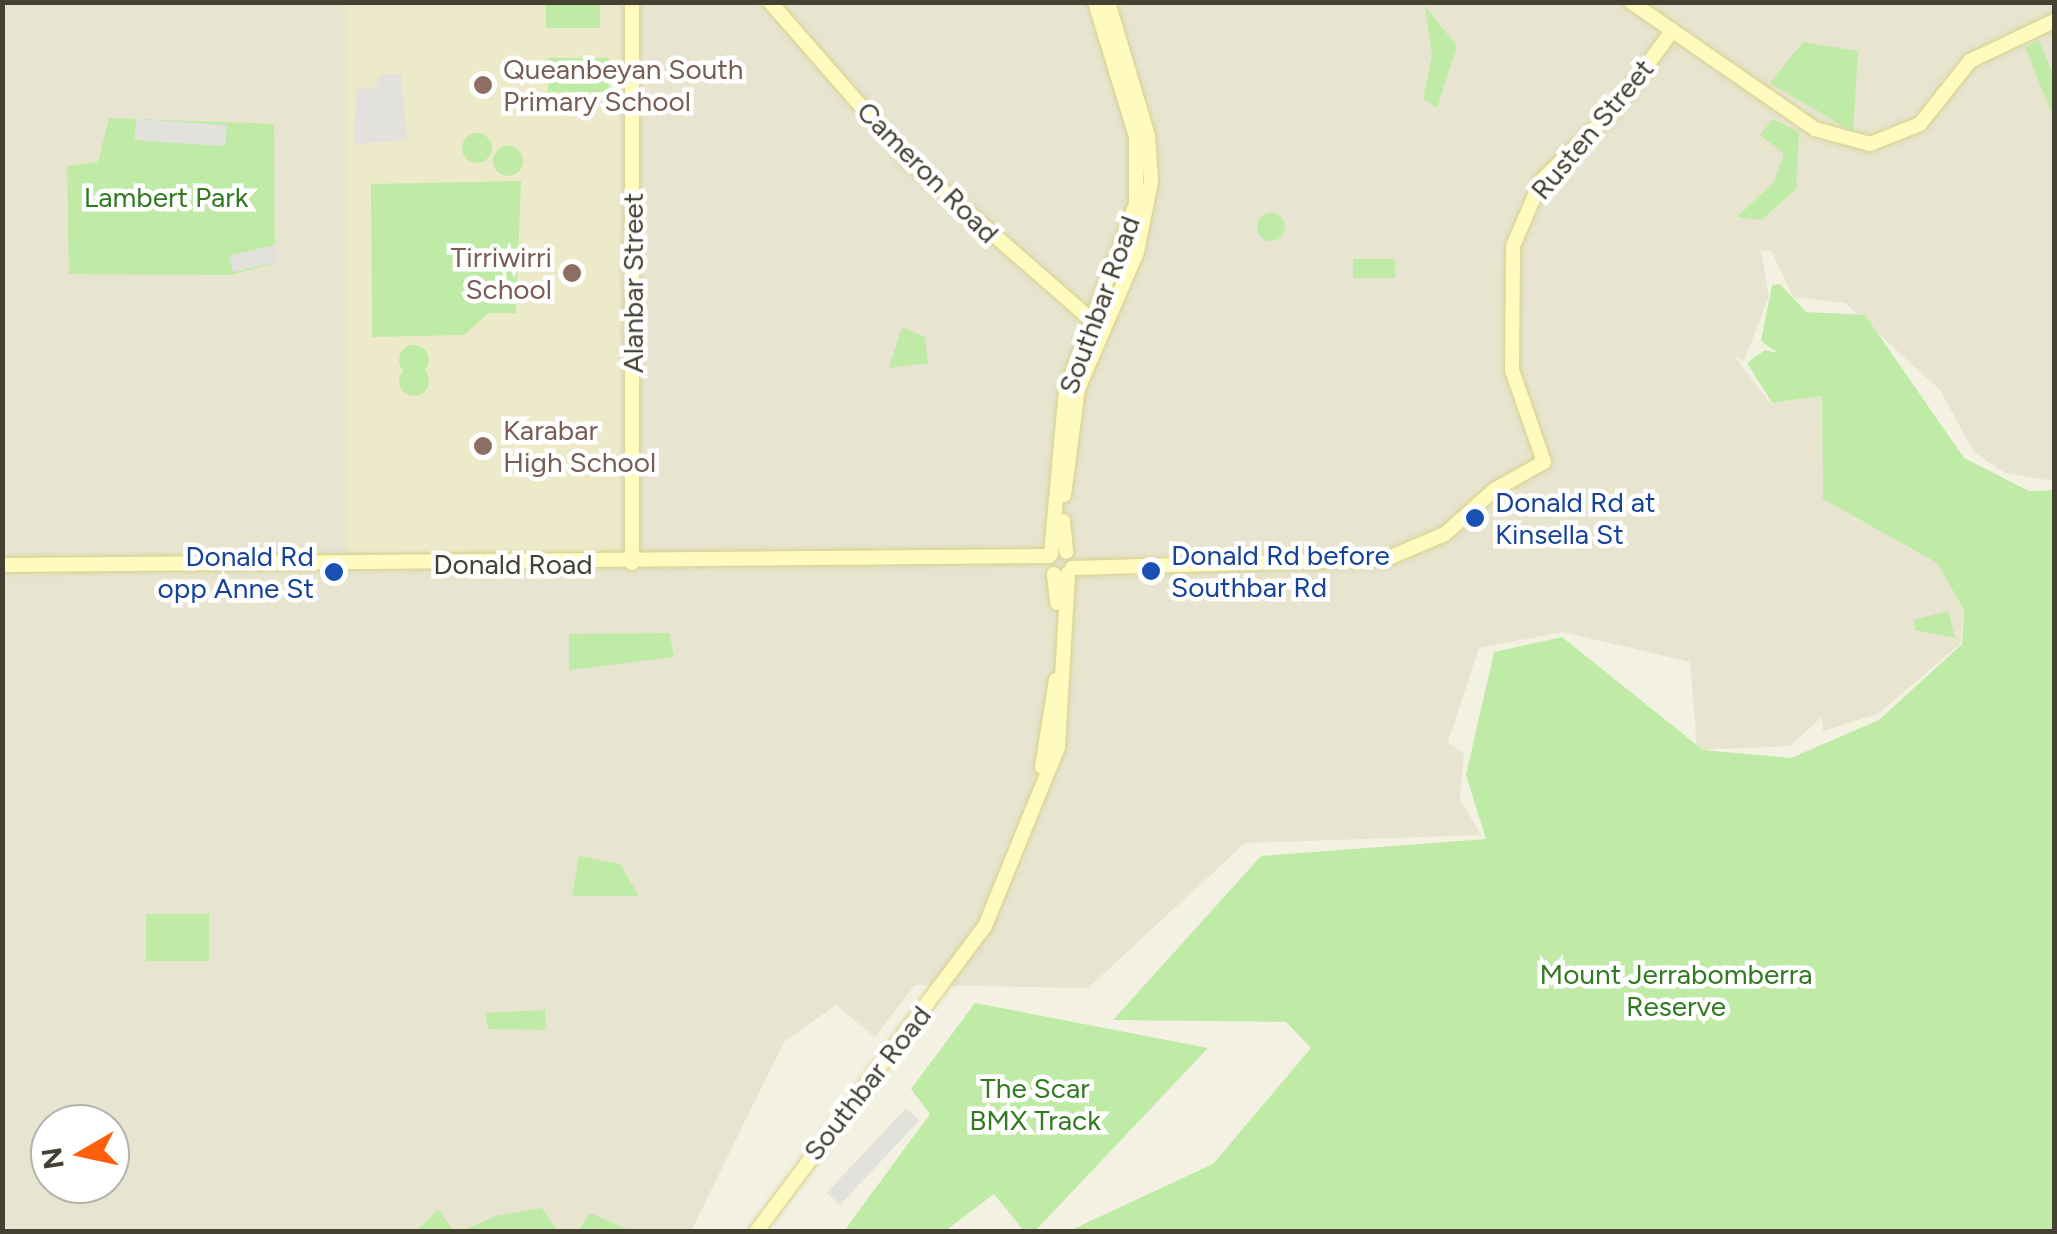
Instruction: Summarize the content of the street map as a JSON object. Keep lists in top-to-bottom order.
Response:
{
  "streets": {
    "street": [
      "Rusten Street",
      "Cameron Road",
      "Alanbar Street",
      "Southbar Road",
      "Donald Road"
    ]
  },
  "crossings": [
    ["Rusten Street", "Southbar Road"],
    ["Rusten Street", "Donald Road"],
    ["Cameron Road", "Southbar Road"],
    ["Alanbar Street", "Donald Road"],
    ["Southbar Road", "Donald Road"]
  ],
  "parks": ["Lambert Park", "Mount Jerrabomberra Reserve", "The Scar BMX Track"],
  "places": [
    "Queanbeyan South Primary School",
    "Tirriwirri School",
    "Karabar High School",
    "Donald Rd at Kinsella St",
    "Donald Rd before Southbar Rd",
    "Donald Rd opp Anne St"
  ],
  "north": "left"
}
